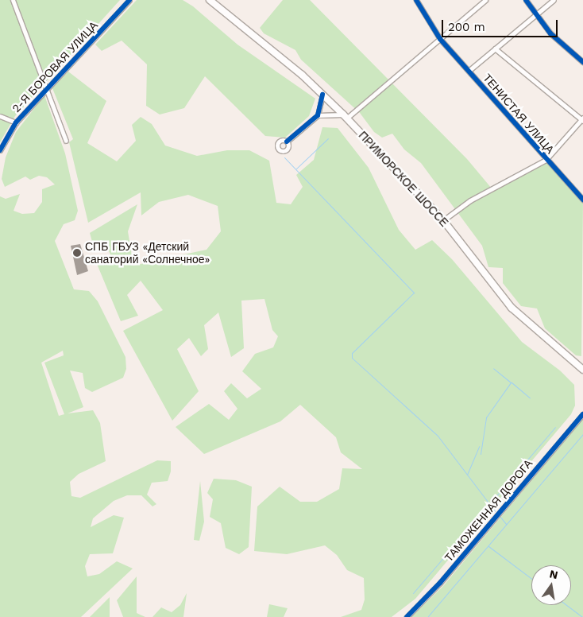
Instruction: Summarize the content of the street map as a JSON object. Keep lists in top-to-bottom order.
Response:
{
  "streets": {
    "main road": ["ПРИМОРСКОЕ ШОССЕ"],
    "street": ["2-Я БОРОВАЯ УЛИЦА", "ТЕНИСТАЯ УЛИЦА", "ТАМОЖЕННАЯ ДОРОГА"]
  },
  "places": ["СПБ ГБУЗ «Детский санаторий «Солнечное»"],
  "scale_bar": "200 m",
  "north": "top"
}
